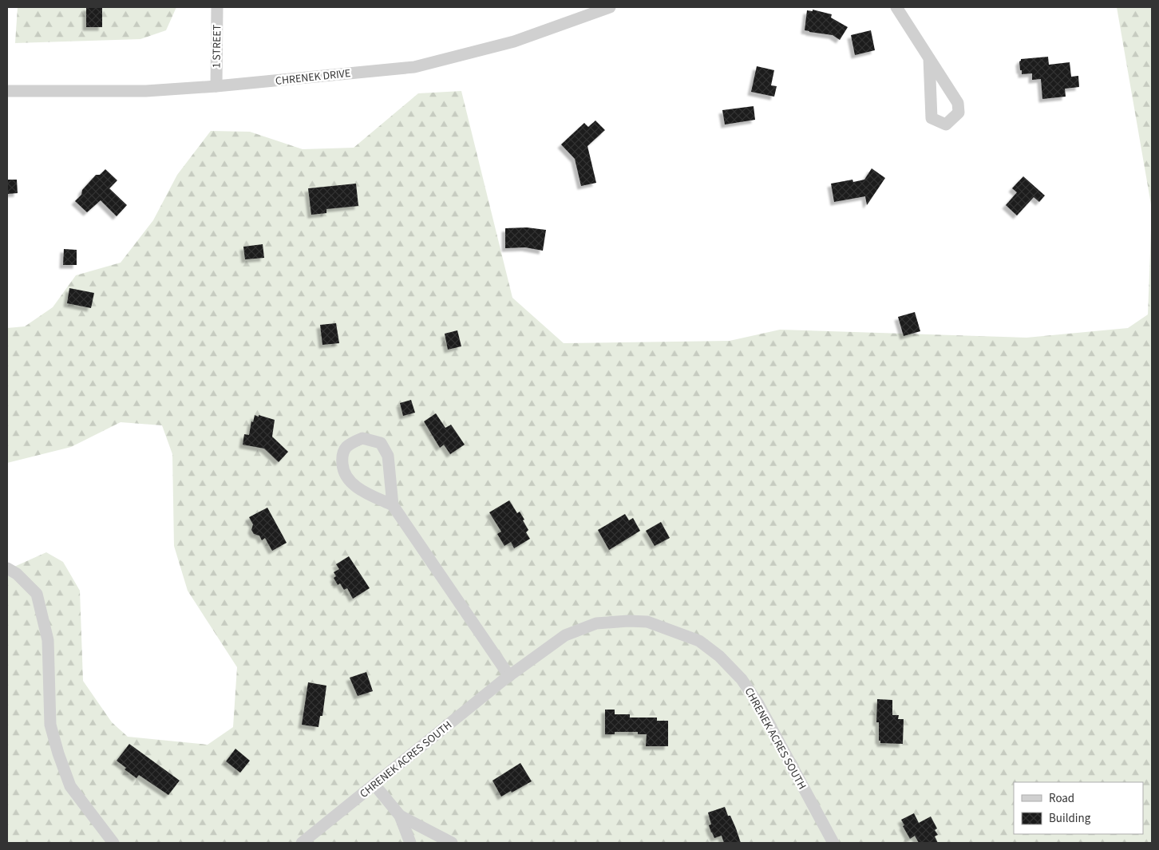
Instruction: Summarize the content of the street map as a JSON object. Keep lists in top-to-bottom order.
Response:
{
  "streets": {
    "street": ["1 STREET", "CHRENEK DRIVE", "CHRENEK ACRES SOUTH"]
  },
  "crossings": [
    ["1 STREET", "CHRENEK DRIVE"]
  ],
  "legend": ["Road", "Building"]
}
